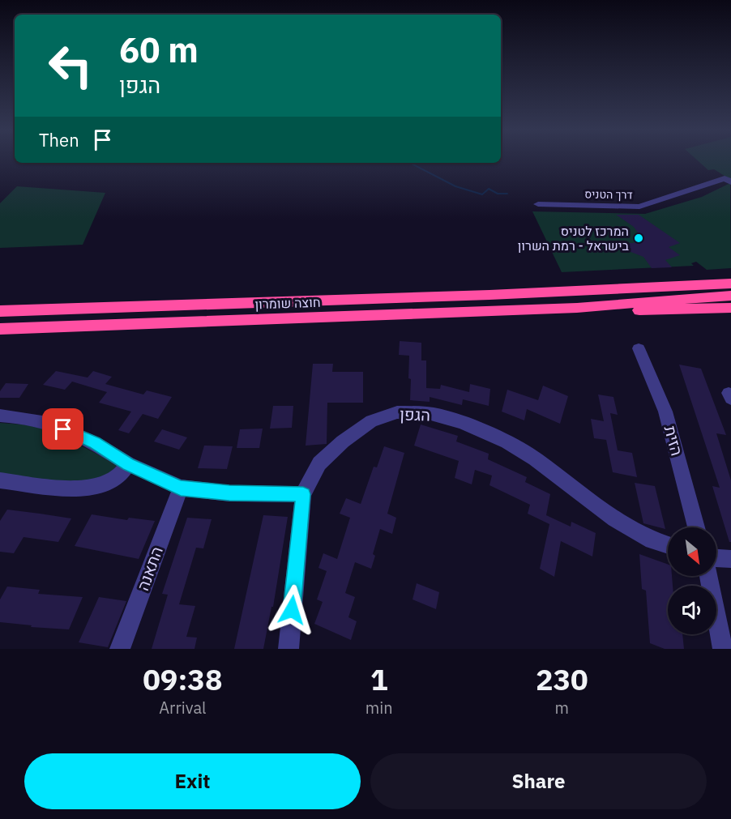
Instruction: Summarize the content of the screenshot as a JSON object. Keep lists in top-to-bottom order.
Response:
{
  "streets": {
    "highway": ["חוצה שומרון"],
    "street": [
      "דרך הטניס",
      "הגפן",
      "הזית",
      "התאנה"
    ]
  },
  "places": ["המרכז לטניס בישראל - רמת השרון"],
  "north": "bottom right",
  "page": {
    "turn": ["60 m", "הגפן"],
    "then": "Then",
    "eta": [
      "09:38",
      "Arrival",
      "1",
      "min",
      "230",
      "m"
    ],
    "buttons": ["Exit", "Share"]
  }
}
